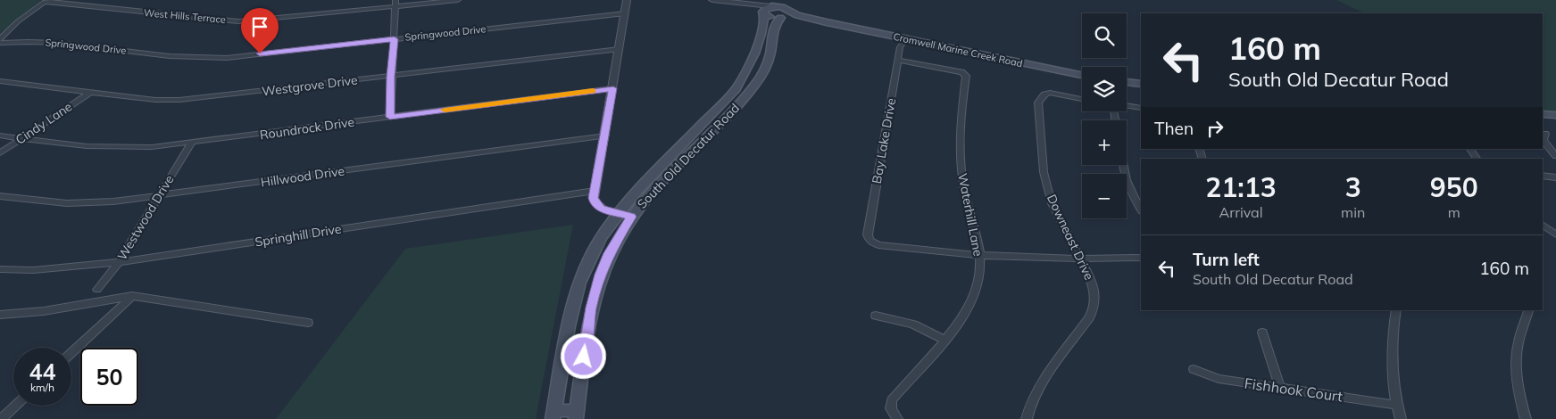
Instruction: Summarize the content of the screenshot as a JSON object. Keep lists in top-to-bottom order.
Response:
{
  "streets": {
    "main road": ["Cromwell Marine Creek Road", "South Old Decatur Road"],
    "street": [
      "West Hills Terrace",
      "Springwood Drive",
      "Westgrove Drive",
      "Cindy Lane",
      "Roundrock Drive",
      "Bay Lake Drive",
      "Hillwood Drive",
      "Waterhill Lane",
      "Westwood Drive",
      "Springhill Drive",
      "Downeast Drive",
      "Fishhook Court"
    ]
  },
  "crossings": [
    ["Cromwell Marine Creek Road", "Bay Lake Drive"],
    ["Cromwell Marine Creek Road", "South Old Decatur Road"],
    ["Westgrove Drive", "Cindy Lane"],
    ["Cindy Lane", "Roundrock Drive"],
    ["Roundrock Drive", "Westwood Drive"],
    ["Bay Lake Drive", "Waterhill Lane"],
    ["Hillwood Drive", "Westwood Drive"],
    ["Westwood Drive", "Springhill Drive"]
  ],
  "page": {
    "map_buttons": ["+", "−"],
    "turn": ["160 m", "South Old Decatur Road"],
    "then": "Then",
    "eta": [
      "21:13",
      "Arrival",
      "3",
      "min",
      "950",
      "m"
    ],
    "list": [
      {
        "name": "Turn left",
        "note": "South Old Decatur Road",
        "value": "160 m"
      }
    ],
    "speed": "44 km/h",
    "limit": "50"
  }
}
